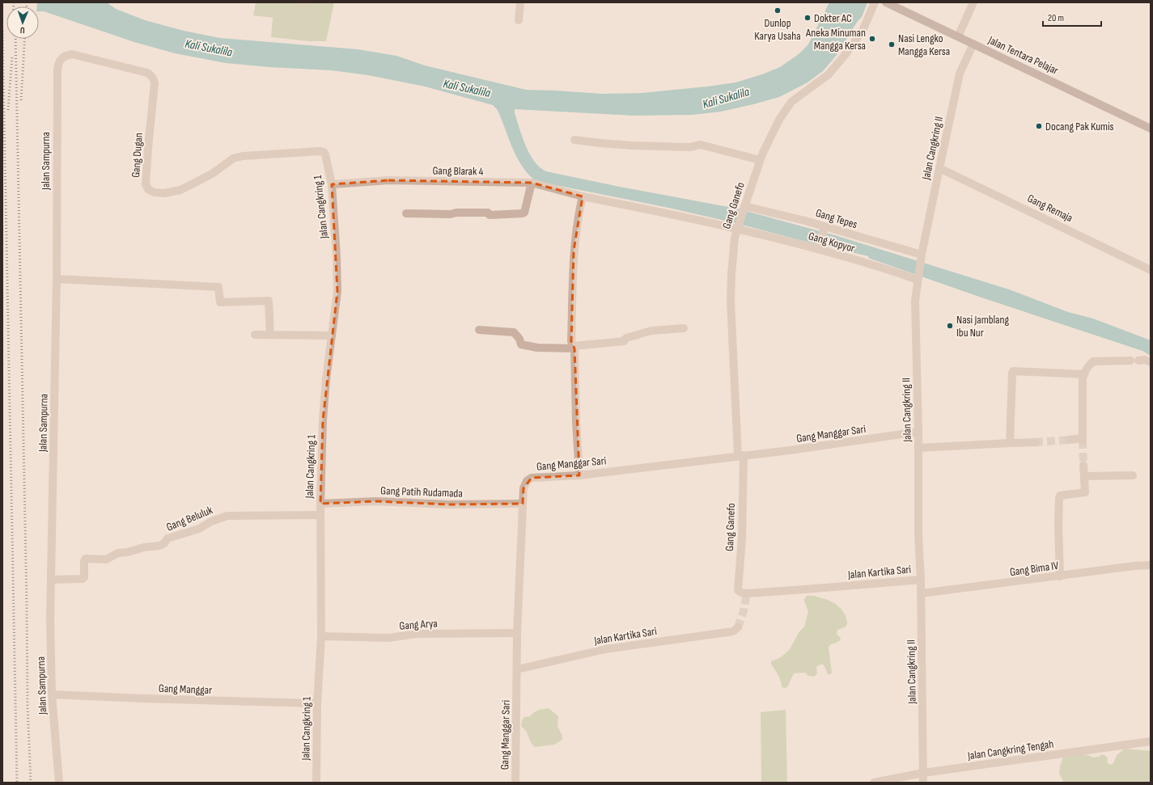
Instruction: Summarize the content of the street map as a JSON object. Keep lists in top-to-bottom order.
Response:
{
  "streets": {
    "main road": ["Jalan Tentara Pelajar"],
    "street": [
      "Jalan Cangkring II",
      "Gang Dugan",
      "Jalan Sampurna",
      "Gang Blarak 4",
      "Gang Ganefo",
      "Jalan Cangkring 1",
      "Gang Remaja",
      "Gang Tepes",
      "Gang Kopyor",
      "Gang Manggar Sari",
      "Gang Patih Rudamada",
      "Gang Beluluk",
      "Gang Bima IV",
      "Jalan Kartika Sari",
      "Gang Arya",
      "Gang Manggar",
      "Jalan Cangkring Tengah"
    ]
  },
  "crossings": [
    ["Jalan Tentara Pelajar", "Jalan Cangkring II"],
    ["Jalan Cangkring II", "Gang Remaja"],
    ["Jalan Cangkring II", "Gang Tepes"],
    ["Jalan Cangkring II", "Gang Kopyor"],
    ["Jalan Cangkring II", "Gang Manggar Sari"],
    ["Jalan Cangkring II", "Gang Bima IV"],
    ["Jalan Cangkring II", "Jalan Kartika Sari"],
    ["Jalan Cangkring II", "Jalan Cangkring Tengah"],
    ["Gang Dugan", "Jalan Sampurna"],
    ["Gang Dugan", "Jalan Cangkring 1"],
    ["Jalan Sampurna", "Gang Beluluk"],
    ["Jalan Sampurna", "Gang Manggar"],
    ["Gang Blarak 4", "Jalan Cangkring 1"],
    ["Gang Blarak 4", "Gang Kopyor"],
    ["Gang Ganefo", "Gang Tepes"],
    ["Gang Ganefo", "Gang Kopyor"],
    ["Gang Ganefo", "Gang Manggar Sari"],
    ["Gang Ganefo", "Jalan Kartika Sari"],
    ["Jalan Cangkring 1", "Gang Patih Rudamada"],
    ["Jalan Cangkring 1", "Gang Beluluk"],
    ["Jalan Cangkring 1", "Gang Arya"],
    ["Jalan Cangkring 1", "Gang Manggar"],
    ["Gang Manggar Sari", "Gang Patih Rudamada"],
    ["Gang Manggar Sari", "Jalan Kartika Sari"],
    ["Gang Manggar Sari", "Gang Arya"]
  ],
  "water": ["Kali Sukalila"],
  "places": [
    "Dunlop Karya Usaha",
    "Dokter AC",
    "Aneka Minuman Mangga Kersa",
    "Nasi Lengko Mangga Kersa",
    "Docang Pak Kumis",
    "Nasi Jamblang Ibu Nur"
  ],
  "scale_bar": "20 m",
  "north": "bottom"
}
